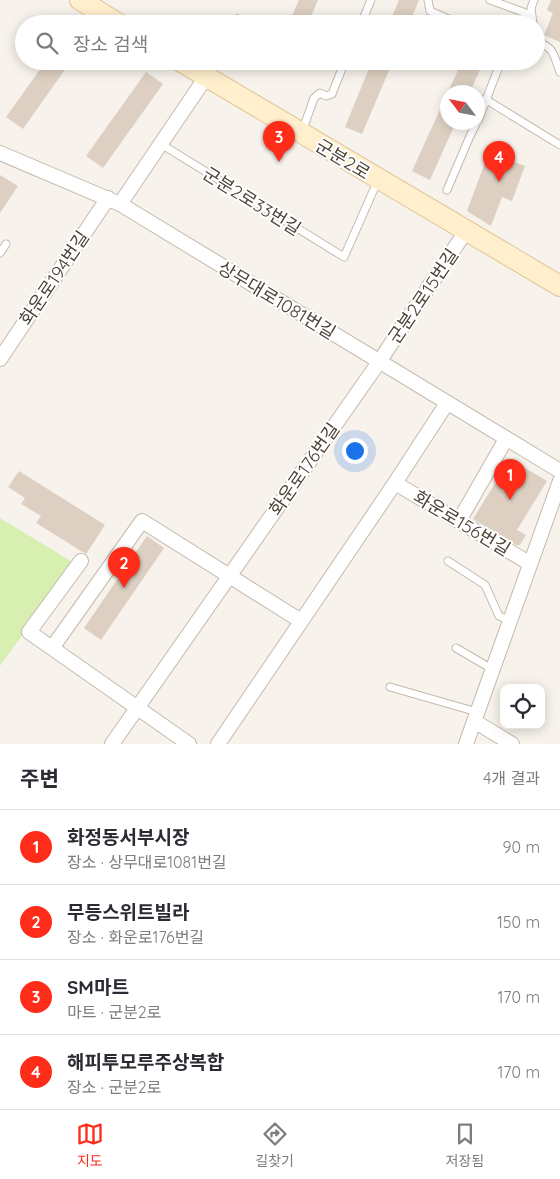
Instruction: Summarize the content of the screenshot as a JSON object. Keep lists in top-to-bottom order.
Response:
{
  "streets": {
    "street": [
      "군분2로",
      "화운로194번길",
      "군분2로15번길",
      "상무대로1081번길",
      "화운로176번길",
      "화운로156번길"
    ],
    "lane": ["군분2로33번길"]
  },
  "crossings": [
    ["군분2로", "군분2로33번길"],
    ["군분2로", "군분2로15번길"],
    ["화운로194번길", "상무대로1081번길"],
    ["군분2로15번길", "상무대로1081번길"],
    ["군분2로15번길", "화운로176번길"],
    ["상무대로1081번길", "화운로176번길"]
  ],
  "north": "top left",
  "page": {
    "search": "장소 검색",
    "pins": [
      "3",
      "4",
      "1",
      "2"
    ],
    "heading": ["주변", "4개 결과"],
    "list": [
      {
        "mark": "1",
        "name": "화정동서부시장",
        "note": "장소 · 상무대로1081번길",
        "value": "90 m"
      },
      {
        "mark": "2",
        "name": "무등스위트빌라",
        "note": "장소 · 화운로176번길",
        "value": "150 m"
      },
      {
        "mark": "3",
        "name": "SM마트",
        "note": "마트 · 군분2로",
        "value": "170 m"
      },
      {
        "mark": "4",
        "name": "해피투모루주상복합",
        "note": "장소 · 군분2로",
        "value": "170 m"
      }
    ],
    "nav": ["지도", "길찾기", "저장됨"]
  }
}
